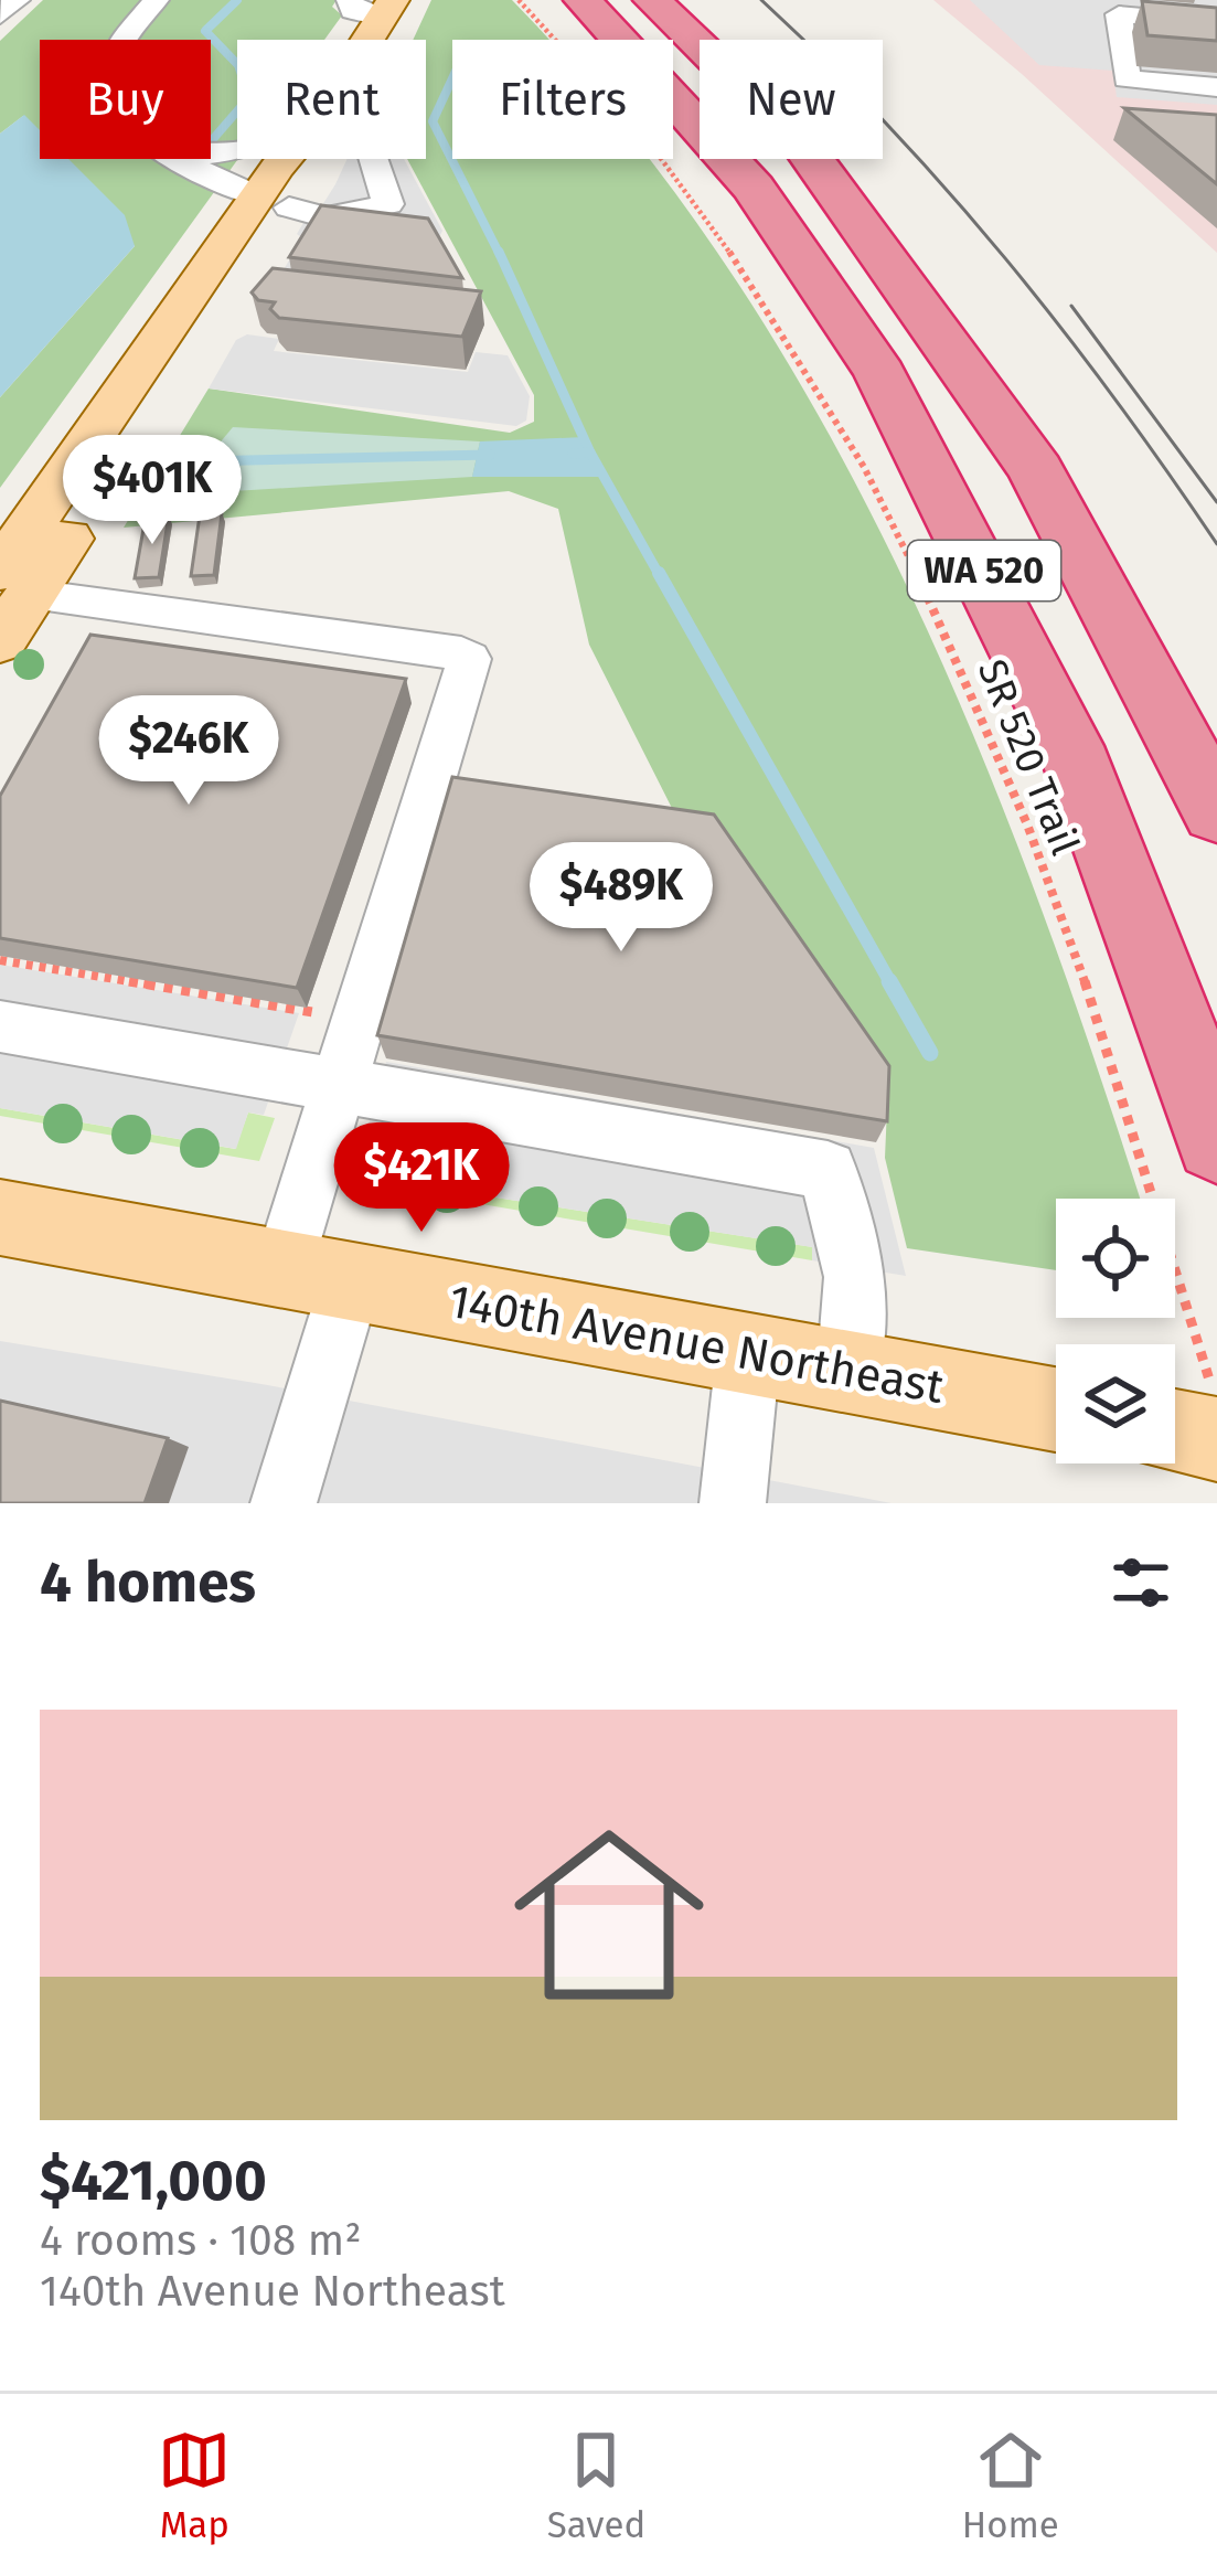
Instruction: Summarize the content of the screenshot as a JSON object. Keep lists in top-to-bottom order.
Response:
{
  "streets": {
    "highway": ["WA 520"],
    "main road": ["140th Avenue Northeast"],
    "path": ["SR 520 Trail"]
  },
  "page": {
    "chip": [
      "Buy",
      "Rent",
      "Filters",
      "New"
    ],
    "price": [
      "$401K",
      "$246K",
      "$489K",
      "$421K"
    ],
    "heading": "4 homes",
    "list": [
      {
        "name": "$421,000",
        "note": "4 rooms · 108 m² · 140th Avenue Northeast"
      }
    ],
    "tabs": ["Map", "Saved", "Home"]
  }
}
